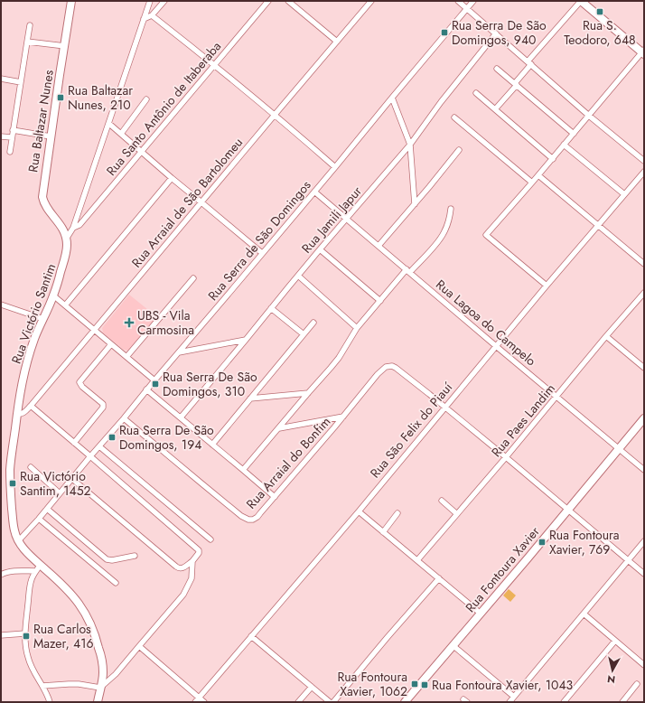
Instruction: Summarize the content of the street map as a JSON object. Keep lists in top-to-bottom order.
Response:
{
  "streets": {
    "street": [
      "Rua Santo Antônio de Itaberaba",
      "Rua Baltazar Nunes",
      "Rua Arraial de São Bartolomeu",
      "Rua Jamili Japur",
      "Rua Serra de São Domingos",
      "Rua Victório Santim",
      "Rua Lagoa do Campelo",
      "Rua Paes Landim",
      "Rua São Felix do Piauí",
      "Rua Arraial do Bonfim",
      "Rua Fontoura Xavier"
    ]
  },
  "crossings": [
    ["Rua Santo Antônio de Itaberaba", "Rua Victório Santim"],
    ["Rua Baltazar Nunes", "Rua Victório Santim"],
    ["Rua Arraial de São Bartolomeu", "Rua Victório Santim"],
    ["Rua Jamili Japur", "Rua Lagoa do Campelo"],
    ["Rua Serra de São Domingos", "Rua Victório Santim"],
    ["Rua Serra de São Domingos", "Rua Lagoa do Campelo"],
    ["Rua Serra de São Domingos", "Rua Arraial do Bonfim"],
    ["Rua Lagoa do Campelo", "Rua Paes Landim"],
    ["Rua Lagoa do Campelo", "Rua São Felix do Piauí"],
    ["Rua Lagoa do Campelo", "Rua Fontoura Xavier"],
    ["Rua São Felix do Piauí", "Rua Arraial do Bonfim"]
  ],
  "places": {
    "transit": [
      "Rua S. Teodoro, 648",
      "Rua Serra De São Domingos, 940",
      "Rua Baltazar Nunes, 210",
      "Rua Serra De São Domingos, 310",
      "Rua Serra De São Domingos, 194",
      "Rua Victório Santim, 1452",
      "Rua Fontoura Xavier, 769",
      "Rua Carlos Mazer, 416",
      "Rua Fontoura Xavier, 1062",
      "Rua Fontoura Xavier, 1043"
    ],
    "health": ["UBS - Vila Carmosina"]
  },
  "north": "bottom"
}
